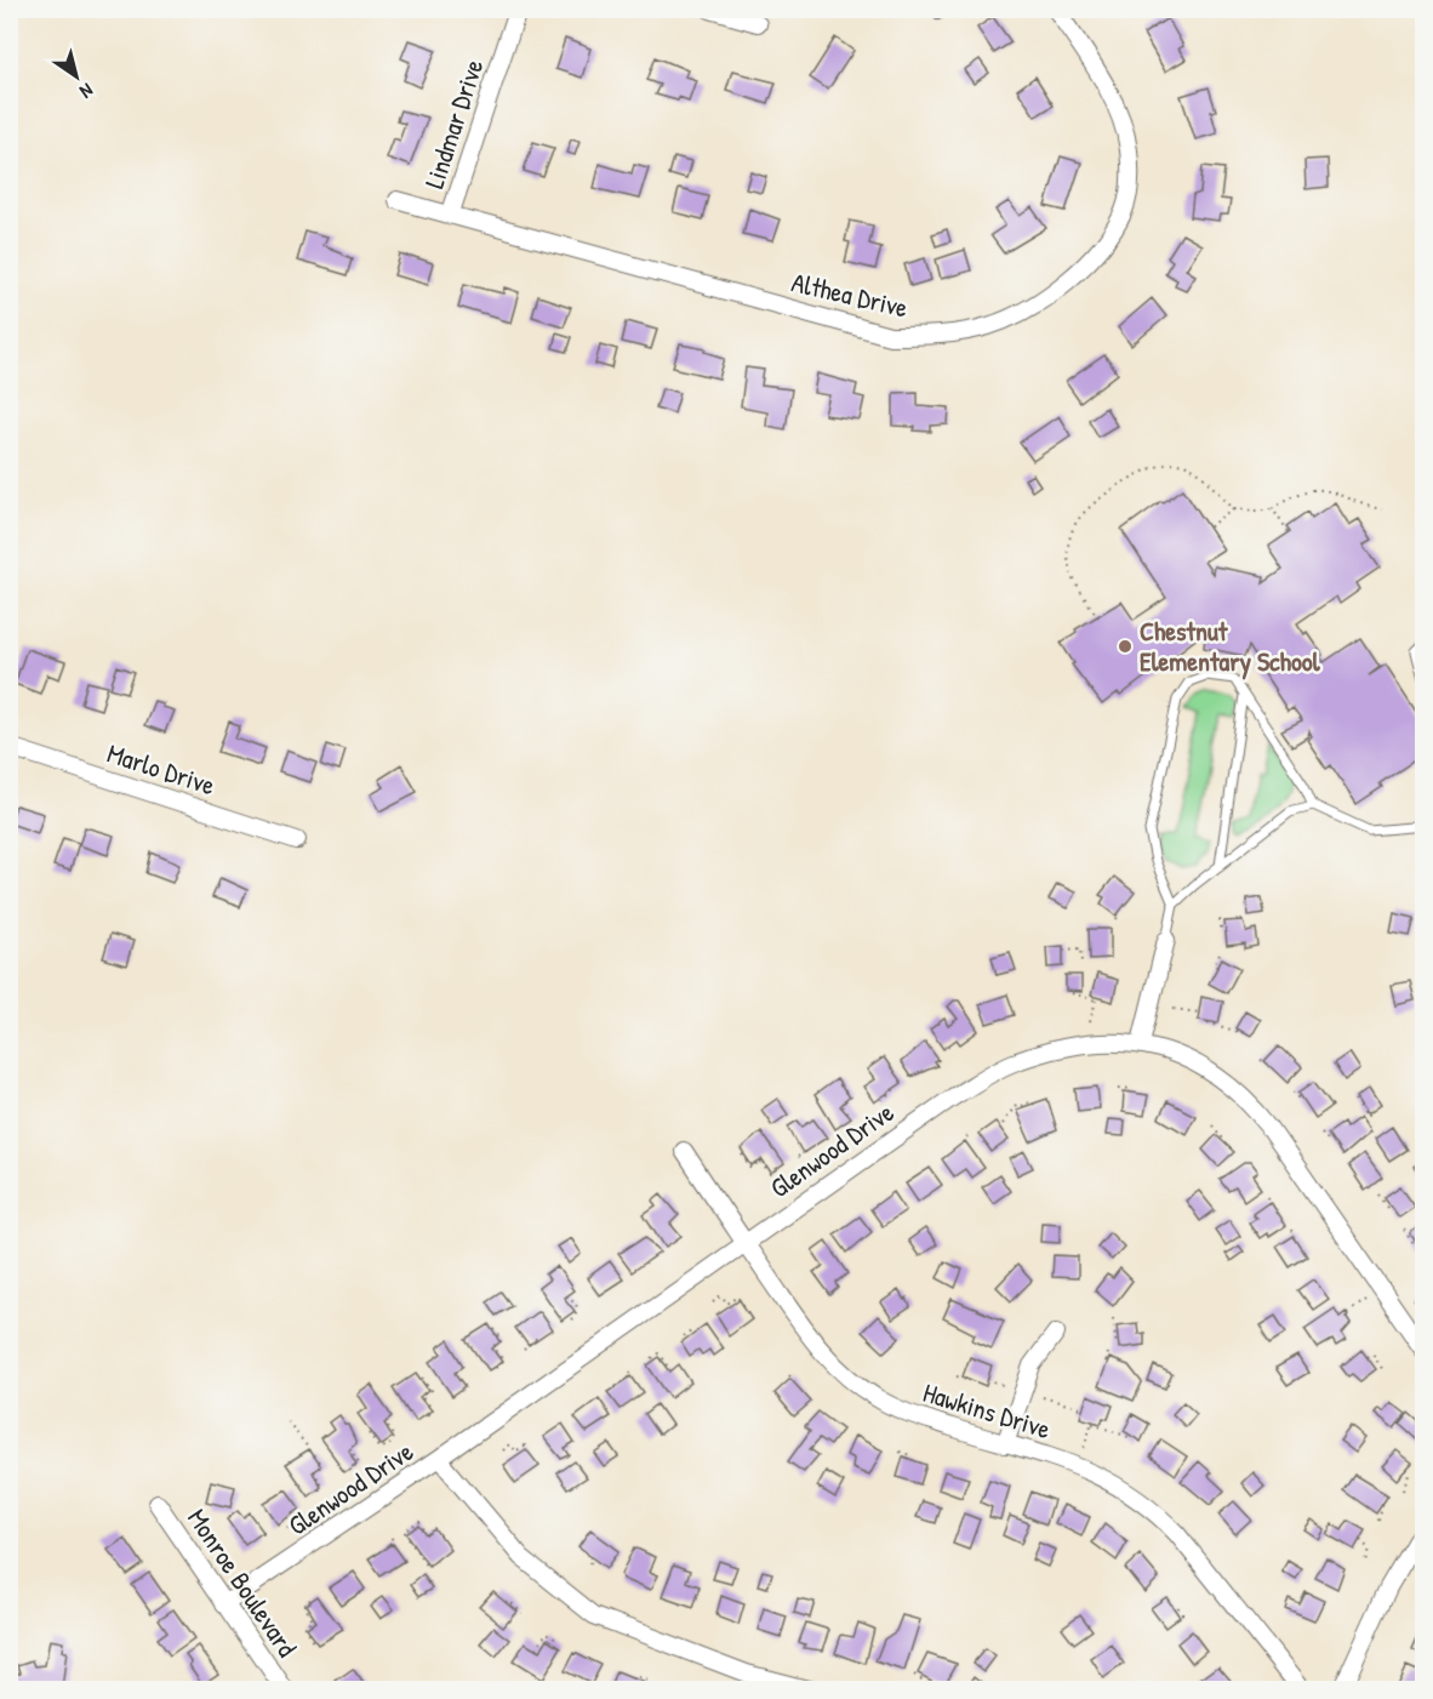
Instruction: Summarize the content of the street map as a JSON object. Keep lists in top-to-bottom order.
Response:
{
  "streets": {
    "street": [
      "Lindmar Drive",
      "Althea Drive",
      "Marlo Drive",
      "Glenwood Drive",
      "Hawkins Drive",
      "Monroe Boulevard"
    ]
  },
  "crossings": [
    ["Lindmar Drive", "Althea Drive"],
    ["Glenwood Drive", "Hawkins Drive"],
    ["Glenwood Drive", "Monroe Boulevard"]
  ],
  "places": ["Chestnut Elementary School"],
  "north": "bottom right"
}
